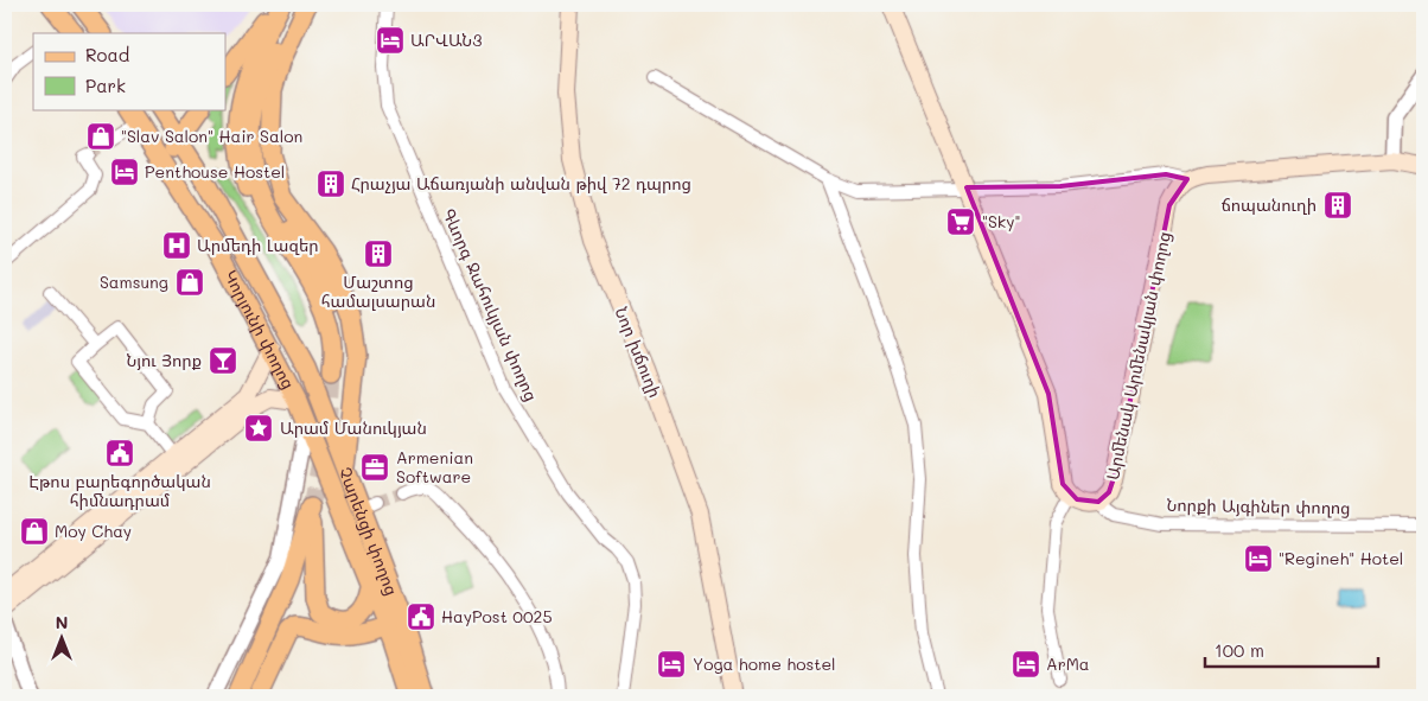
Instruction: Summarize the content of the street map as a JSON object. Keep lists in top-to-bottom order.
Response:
{
  "streets": {
    "main road": [
      "Կորյունի փողոց",
      "Նոր խճուղի",
      "Արմենակ Արմենակյան փողոց",
      "Չարենցի փողոց"
    ],
    "street": ["Գևորգ Ջահուկյան փողոց", "Նորքի Այգիներ փողոց"]
  },
  "crossings": [
    ["Կորյունի փողոց", "Չարենցի փողոց"],
    ["Արմենակ Արմենակյան փողոց", "Նորքի Այգիներ փողոց"]
  ],
  "places": {
    "hotel": [
      "ԱՐՎԱՆ3",
      "Penthouse Hostel",
      "\"Regineh\" Hotel",
      "Yoga home hostel",
      "ArMa"
    ],
    "shop": ["\"Slav Salon\" Hair Salon", "Samsung", "Moy Chay"],
    "building": ["Հրաչյա Աճառյանի անվան թիվ 72 դպրոց", "ճոպանուղի", "Մաշտոց համալսարան"],
    "supermarket": ["\"Sky\""],
    "hospital": ["Արմեդի Լազեր"],
    "bar": ["Նյու Յորք"],
    "place": ["Արամ Մանուկյան"],
    "public building": ["Էթոս բարեգործական հիմնադրամ", "HayPost 0025"],
    "office": ["Armenian Software"]
  },
  "legend": ["Road", "Park"],
  "scale_bar": "100 m",
  "north": "top"
}
